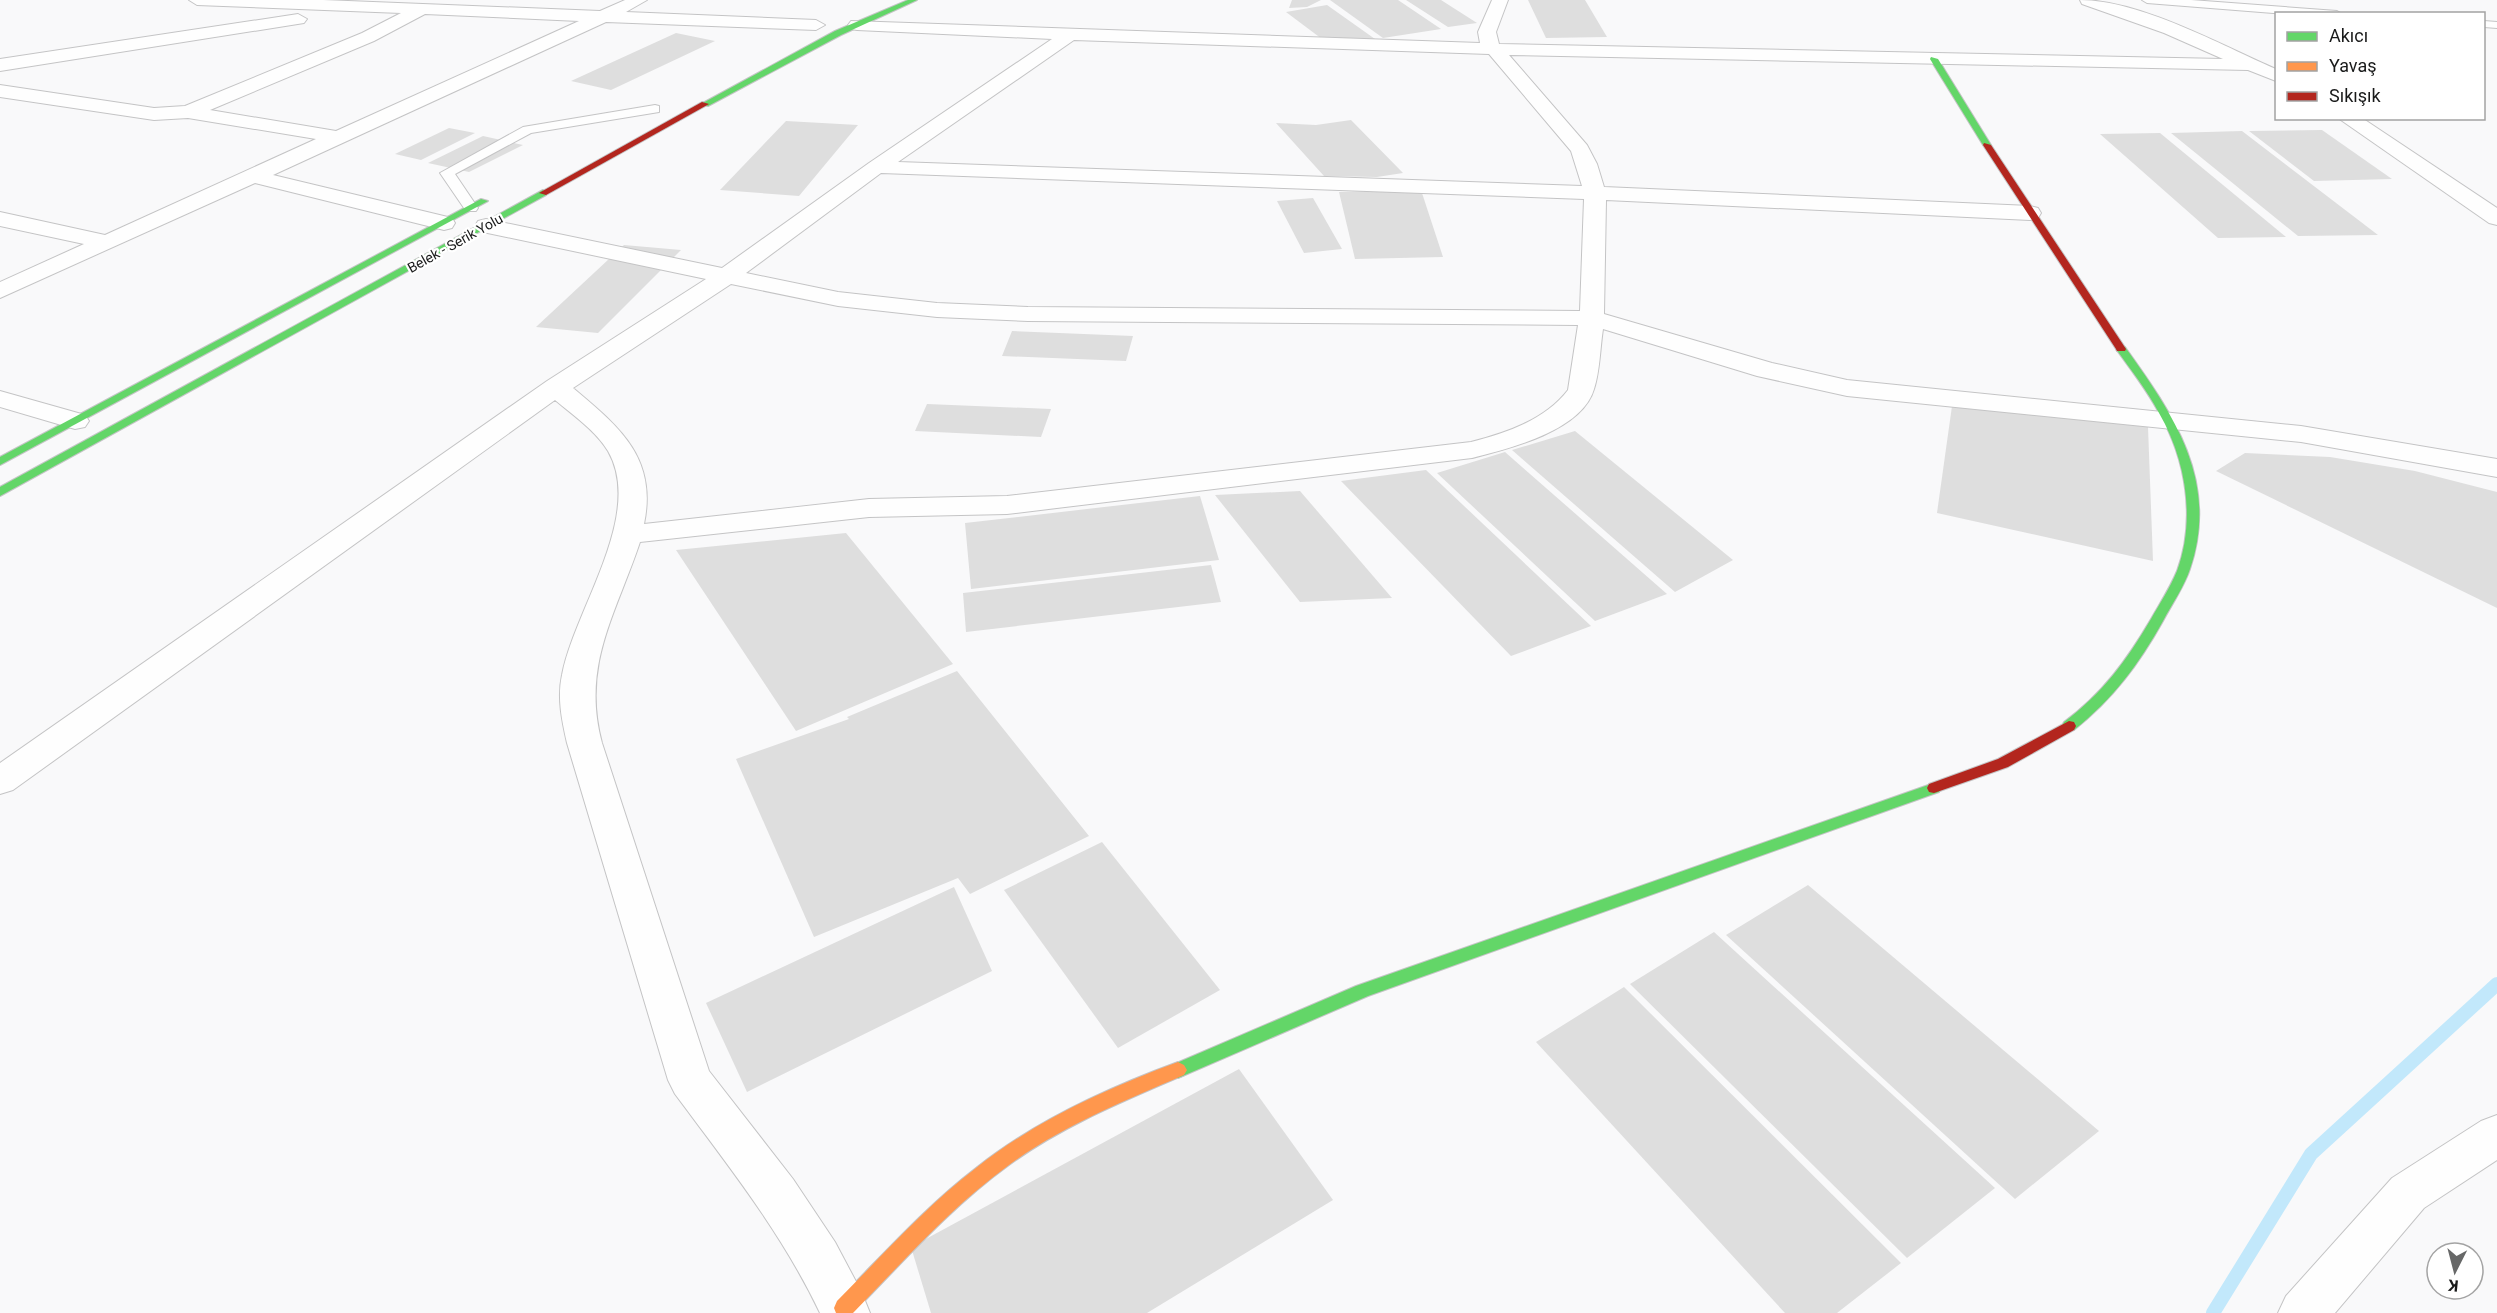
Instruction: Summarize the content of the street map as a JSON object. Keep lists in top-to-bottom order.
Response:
{
  "streets": {
    "street": ["Belek - Serik Yolu"]
  },
  "legend": ["Akıcı", "Yavaş", "Sıkışık"],
  "north": "bottom"
}
